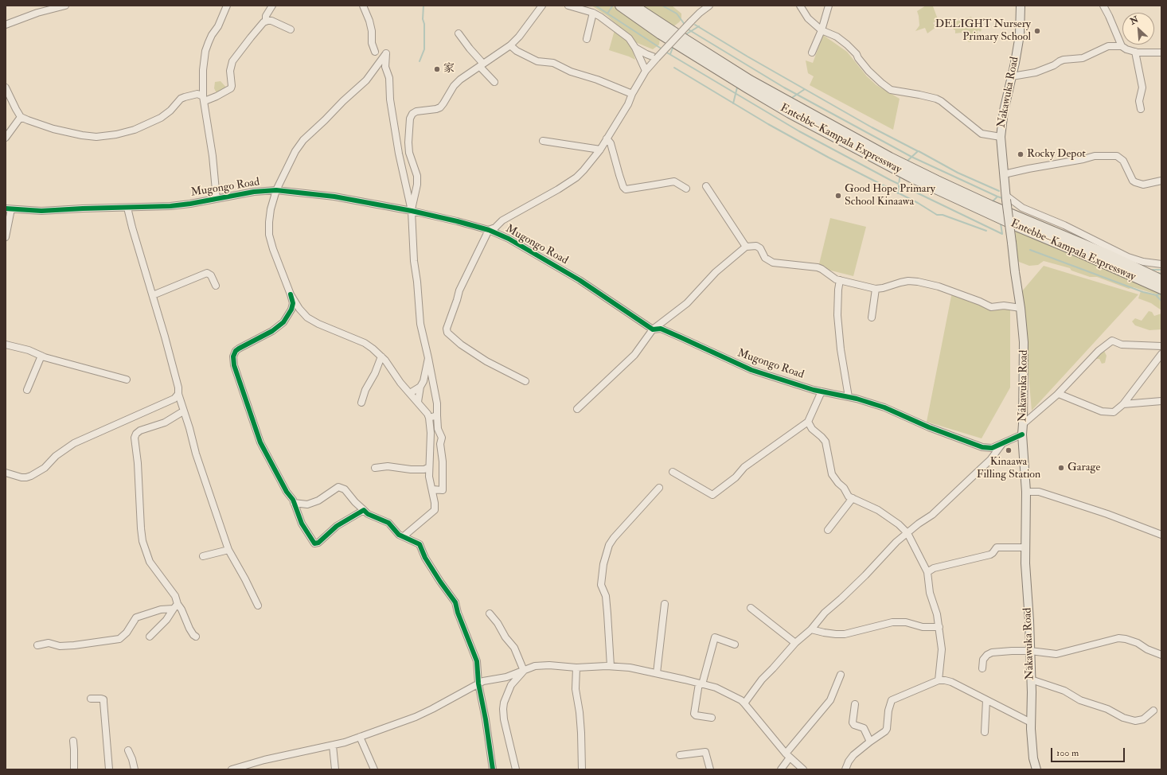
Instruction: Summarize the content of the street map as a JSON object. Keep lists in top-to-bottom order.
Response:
{
  "streets": {
    "highway": ["Entebbe–Kampala Expressway"],
    "main road": ["Nakawuka Road"],
    "street": ["Mugongo Road"]
  },
  "crossings": [
    ["Nakawuka Road", "Mugongo Road"]
  ],
  "places": [
    "DELIGHT Nursery Primary School",
    "家",
    "Rocky Depot",
    "Good Hope Primary School Kinaawa",
    "Kinaawa Filling Station",
    "Garage"
  ],
  "scale_bar": "100 m",
  "north": "top left"
}
